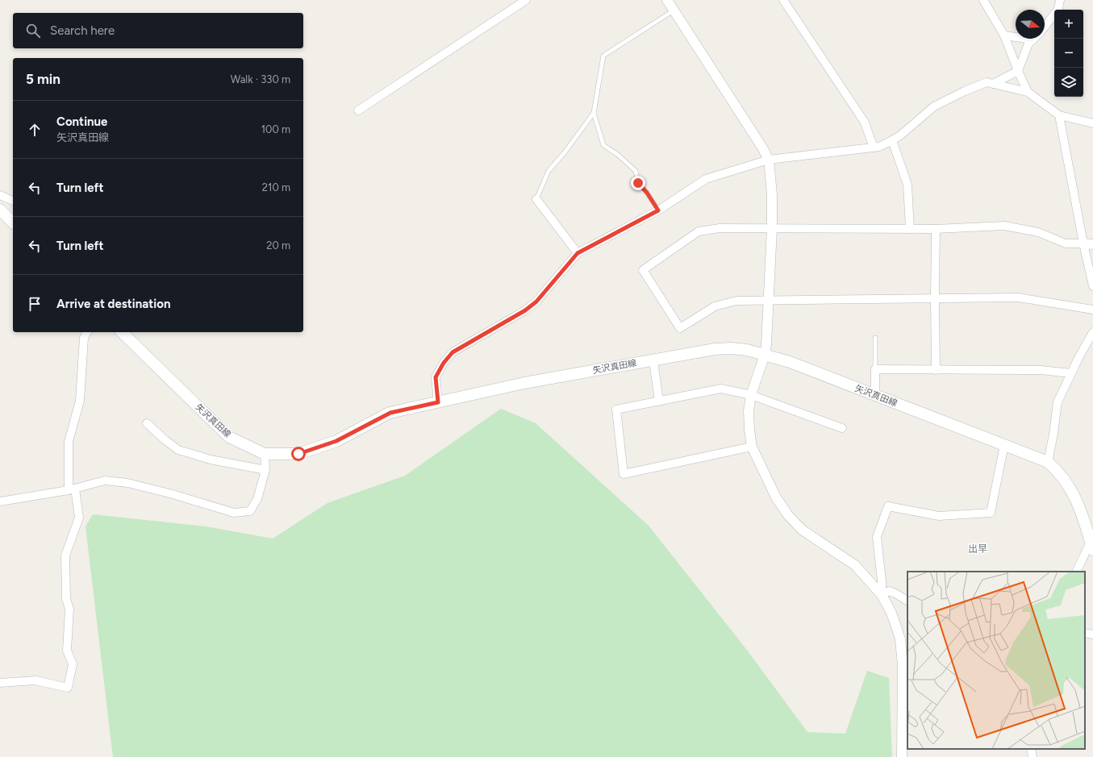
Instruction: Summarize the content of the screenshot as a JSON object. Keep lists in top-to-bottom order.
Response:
{
  "streets": {
    "main road": ["矢沢真田線"]
  },
  "districts": ["出早"],
  "north": "right",
  "page": {
    "map_buttons": ["+", "−"],
    "search": "Search here",
    "heading": ["5 min", "Walk · 330 m"],
    "list": [
      ["Continue", "矢沢真田線", "100 m"],
      ["Turn left", "210 m"],
      ["Turn left", "20 m"],
      "Arrive at destination"
    ]
  }
}
